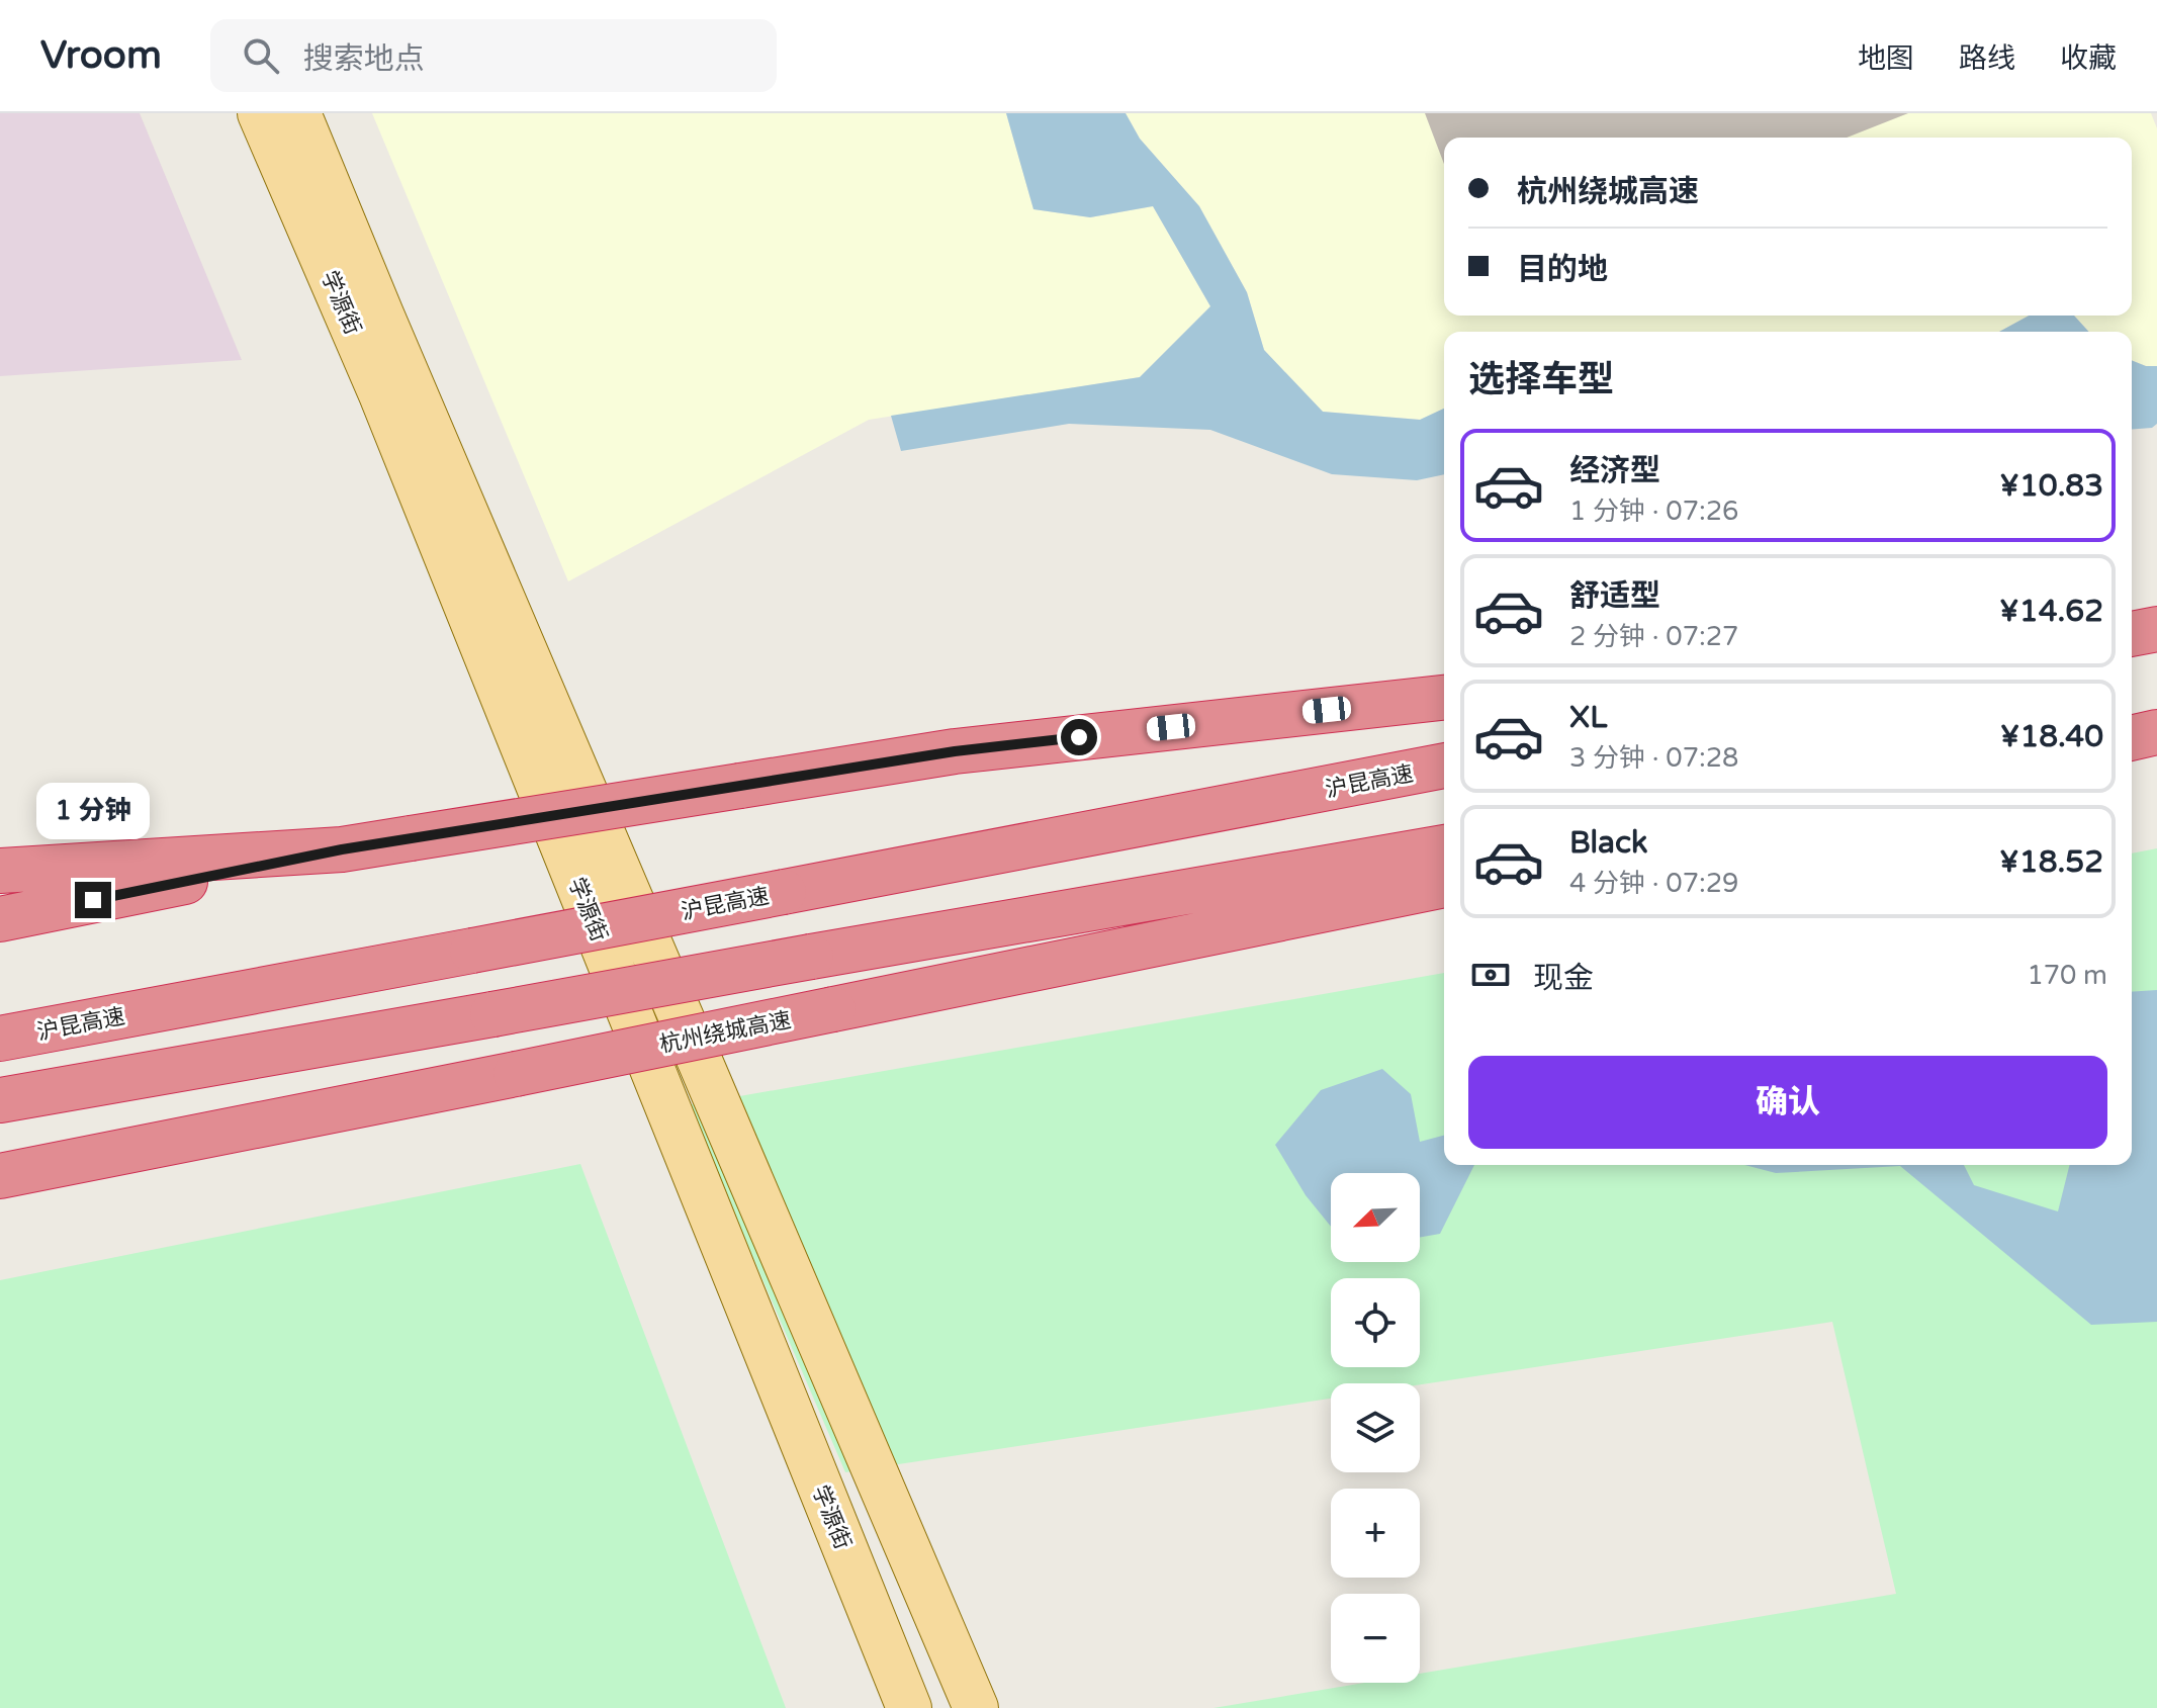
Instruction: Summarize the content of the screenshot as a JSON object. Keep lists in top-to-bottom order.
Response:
{
  "streets": {
    "highway": ["沪昆高速", "杭州绕城高速"],
    "main road": ["学源街"]
  },
  "north": "bottom left",
  "page": {
    "header": "Vroom",
    "search": "搜索地点",
    "nav": ["地图", "路线", "收藏"],
    "banner": ["杭州绕城高速", "目的地"],
    "heading": "选择车型",
    "list": [
      {
        "name": "经济型",
        "note": "1 分钟 · 07:26",
        "value": "¥10.83"
      },
      {
        "name": "舒适型",
        "note": "2 分钟 · 07:27",
        "value": "¥14.62"
      },
      {
        "name": "XL",
        "note": "3 分钟 · 07:28",
        "value": "¥18.40"
      },
      {
        "name": "Black",
        "note": "4 分钟 · 07:29",
        "value": "¥18.52"
      }
    ],
    "bubble": "1 分钟",
    "pay": ["现金", "170 m"],
    "buttons": "确认",
    "map_buttons": ["+", "−"]
  }
}
